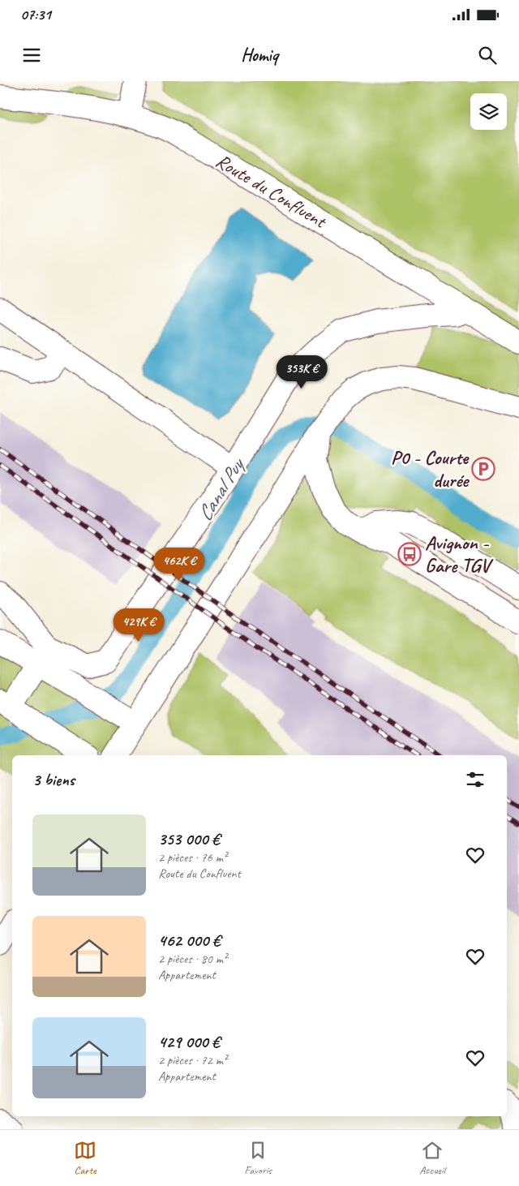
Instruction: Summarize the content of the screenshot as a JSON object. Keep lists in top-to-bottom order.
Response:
{
  "streets": {
    "street": ["Route du Confluent"]
  },
  "water": ["Canal Puy"],
  "places": {
    "parking": ["P0 - Courte durée"],
    "bus stop": ["Avignon - Gare TGV"]
  },
  "page": {
    "status": "07:31",
    "header": "Homiq",
    "price": ["353K €", "462K €", "429K €"],
    "heading": "3 biens",
    "list": [
      {
        "name": "353 000 €",
        "note": "2 pièces · 76 m² · Route du Confluent"
      },
      {
        "name": "462 000 €",
        "note": "2 pièces · 80 m² · Appartement"
      },
      {
        "name": "429 000 €",
        "note": "2 pièces · 72 m² · Appartement"
      }
    ],
    "tabs": ["Carte", "Favoris", "Accueil"]
  }
}
